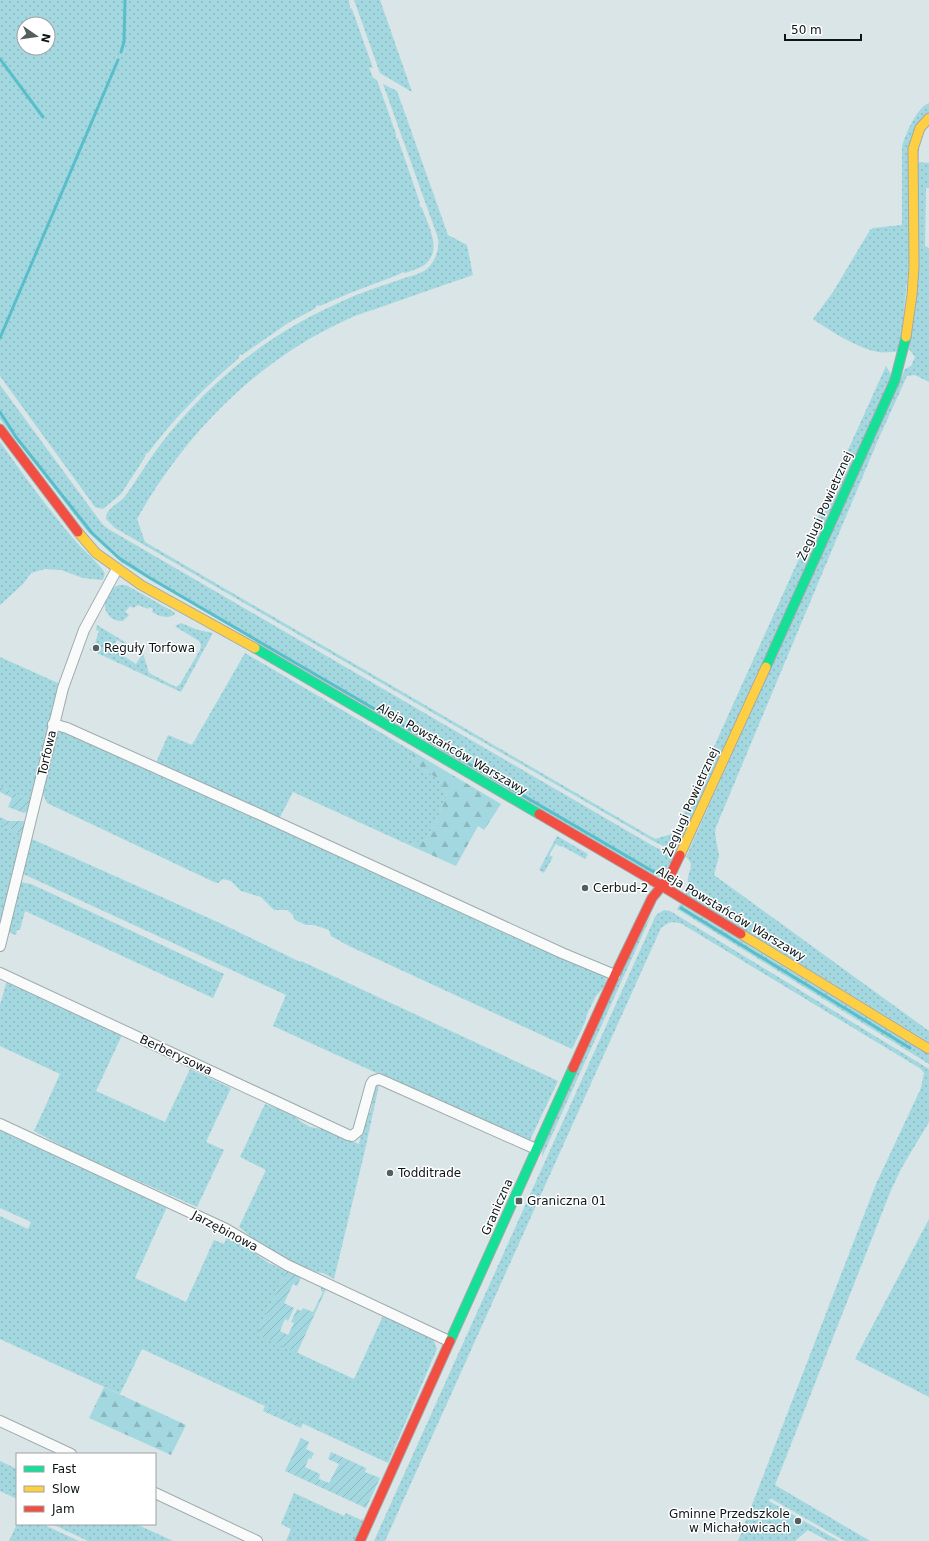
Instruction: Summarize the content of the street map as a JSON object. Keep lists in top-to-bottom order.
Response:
{
  "streets": {
    "street": [
      "Żeglugi Powietrznej",
      "Aleja Powstańców Warszawy",
      "Torfowa",
      "Berberysowa",
      "Graniczna",
      "Jarzębinowa"
    ]
  },
  "crossings": [
    ["Żeglugi Powietrznej", "Aleja Powstańców Warszawy"],
    ["Żeglugi Powietrznej", "Graniczna"],
    ["Aleja Powstańców Warszawy", "Torfowa"],
    ["Aleja Powstańców Warszawy", "Graniczna"],
    ["Berberysowa", "Graniczna"],
    ["Graniczna", "Jarzębinowa"]
  ],
  "places": {
    "other": [
      "Reguły Torfowa",
      "Cerbud-2",
      "Todditrade",
      "Gminne Przedszkole w Michałowicach"
    ],
    "transit": ["Graniczna 01"]
  },
  "legend": ["Fast", "Slow", "Jam"],
  "scale_bar": "50 m",
  "north": "right"
}
